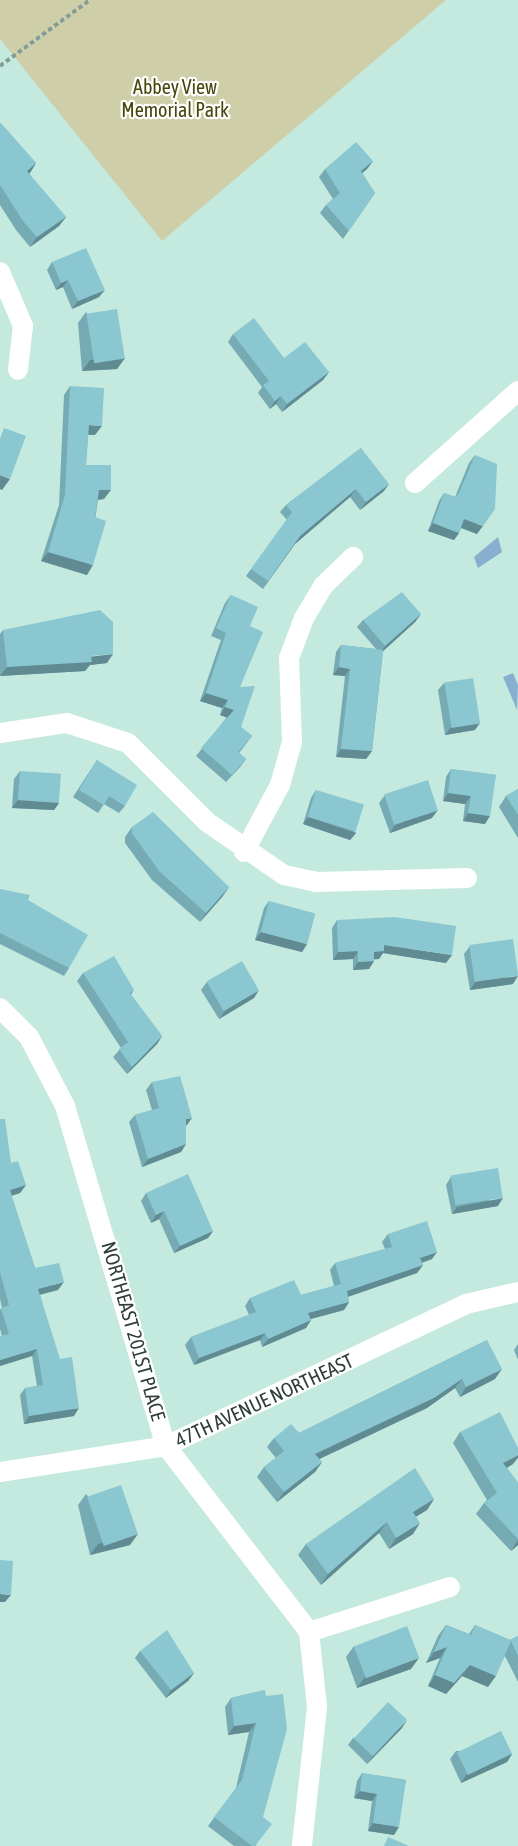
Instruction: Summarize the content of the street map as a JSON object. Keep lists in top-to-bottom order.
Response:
{
  "streets": {
    "street": ["NORTHEAST 201ST PLACE", "47TH AVENUE NORTHEAST"]
  },
  "crossings": [
    ["NORTHEAST 201ST PLACE", "47TH AVENUE NORTHEAST"]
  ],
  "parks": ["Abbey View Memorial Park"]
}
